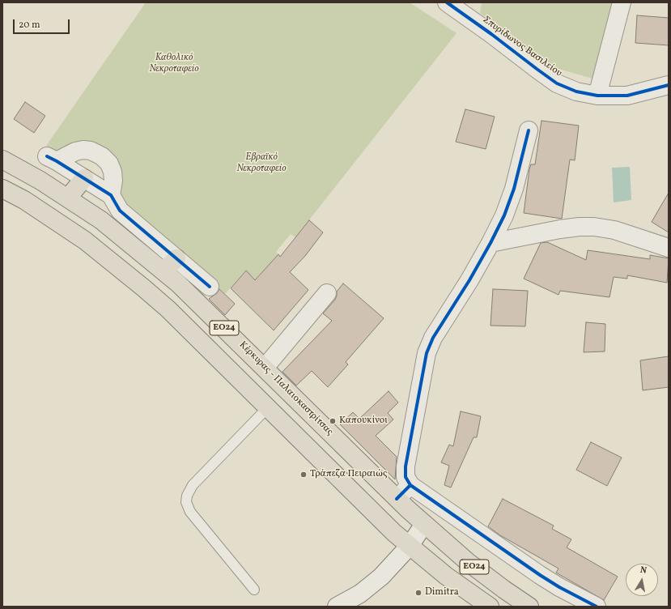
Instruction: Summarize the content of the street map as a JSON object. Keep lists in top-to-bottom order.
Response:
{
  "streets": {
    "main road": ["ΕΟ24", "Κέρκυρας - Παλαιοκαστρίτσας"],
    "street": ["Σπυρίδωνος Βασιλείου"]
  },
  "parks": ["Καθολικό Νεκροταφείο", "Εβραϊκό Νεκροταφείο"],
  "places": ["Καπουκίνοι", "Τράπεζα Πειραιώς", "Dimitra"],
  "scale_bar": "20 m",
  "north": "top"
}
